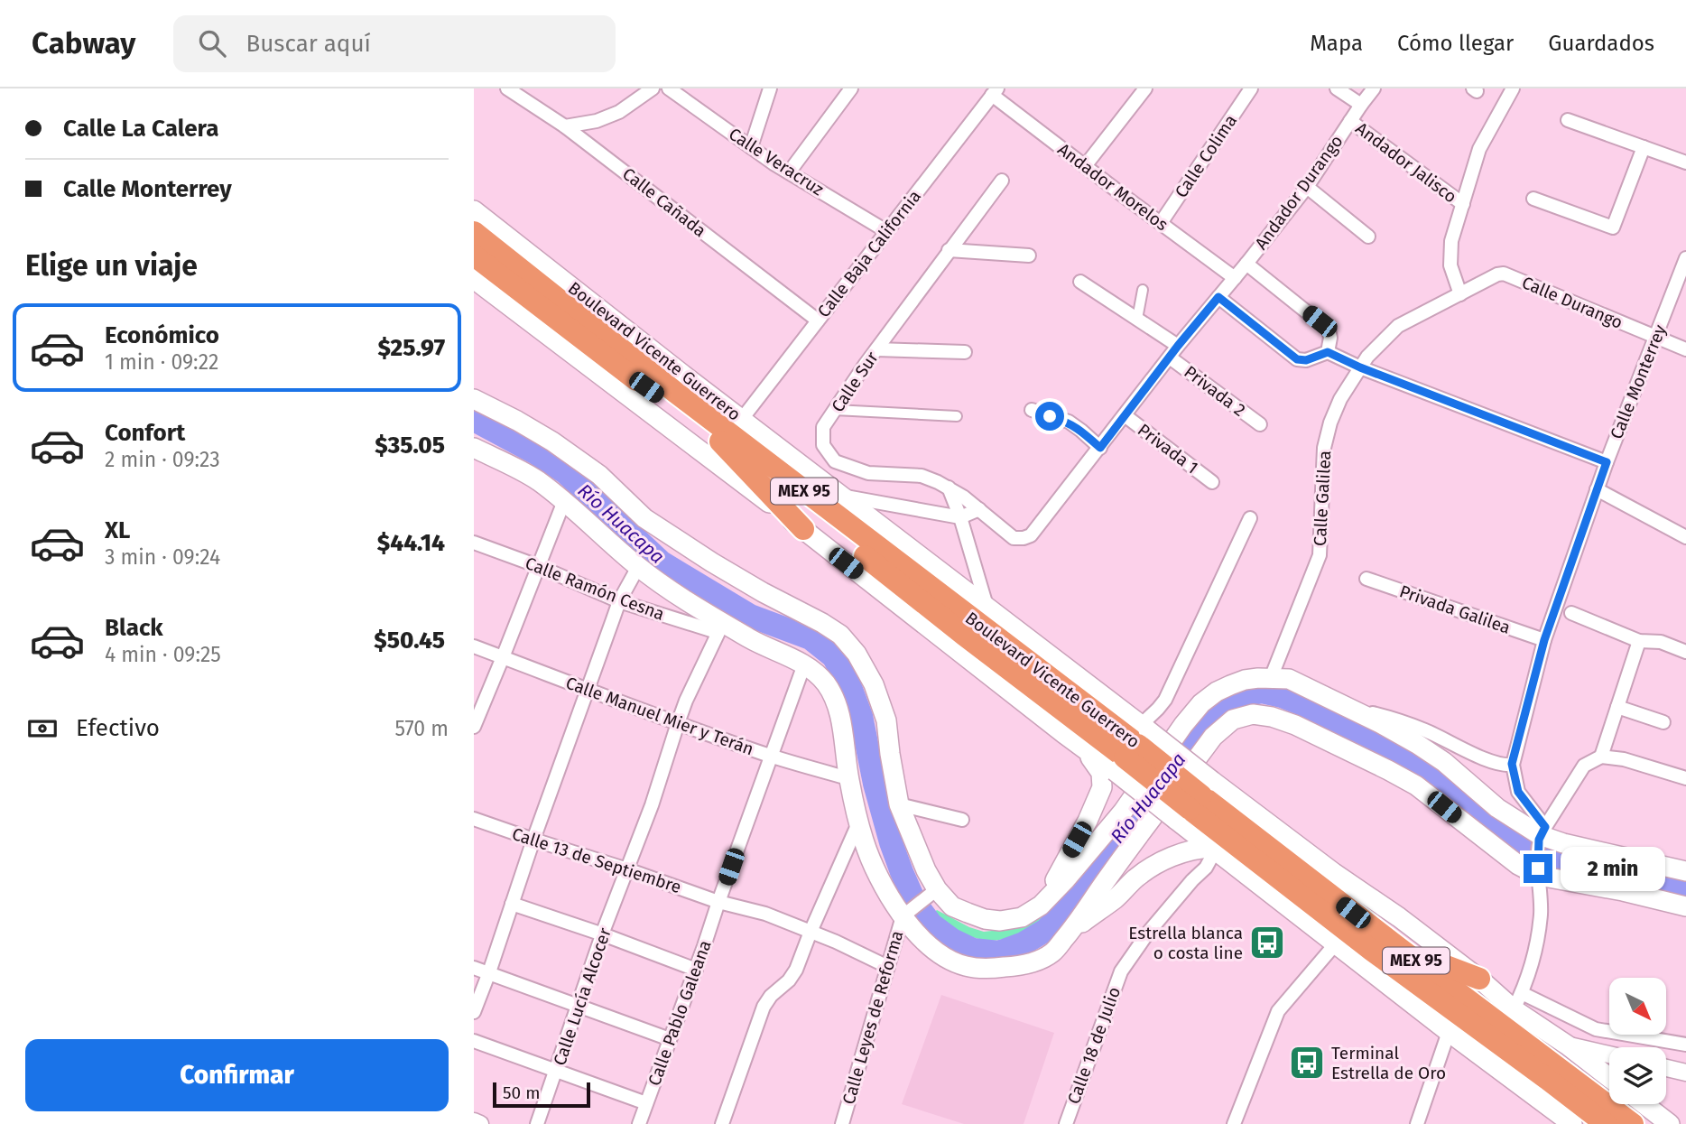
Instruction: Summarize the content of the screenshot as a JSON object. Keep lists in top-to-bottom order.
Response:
{
  "streets": {
    "highway": ["Boulevard Vicente Guerrero", "MEX 95"],
    "street": [
      "Calle Colima",
      "Calle Veracruz",
      "Andador Jalisco",
      "Andador Morelos",
      "Andador Durango",
      "Calle Cañada",
      "Calle Baja California",
      "Calle Durango",
      "Calle Sur",
      "Calle Monterrey",
      "Privada 2",
      "Privada 1",
      "Calle Galilea",
      "Calle Ramón Cesna",
      "Privada Galilea",
      "Calle Manuel Mier y Terán",
      "Calle 13 de Septiembre",
      "Calle Lucía Alcocer",
      "Calle Pablo Galeana",
      "Calle Leyes de Reforma",
      "Calle 18 de Julio"
    ]
  },
  "crossings": [
    ["Calle Colima", "Andador Morelos"],
    ["Calle Veracruz", "Calle Baja California"],
    ["Andador Jalisco", "Andador Durango"],
    ["Andador Morelos", "Andador Durango"],
    ["Andador Morelos", "Calle Baja California"],
    ["Andador Durango", "Calle Sur"],
    ["Andador Durango", "Privada 2"],
    ["Andador Durango", "Privada 1"],
    ["Calle Cañada", "Calle Baja California"],
    ["Calle Baja California", "Boulevard Vicente Guerrero"],
    ["Calle Durango", "Calle Monterrey"],
    ["Calle Durango", "Calle Galilea"],
    ["Boulevard Vicente Guerrero", "Calle 18 de Julio"],
    ["Calle Sur", "Privada 1"],
    ["Calle Monterrey", "Privada Galilea"],
    ["Calle Ramón Cesna", "Calle Lucía Alcocer"],
    ["Calle Manuel Mier y Terán", "Calle Lucía Alcocer"],
    ["Calle Manuel Mier y Terán", "Calle Pablo Galeana"],
    ["Calle 13 de Septiembre", "Calle Lucía Alcocer"],
    ["Calle 13 de Septiembre", "Calle Pablo Galeana"]
  ],
  "water": ["Río Huacapa"],
  "places": {
    "bus stop": ["Estrella blanca o costa line", "Terminal Estrella de Oro"]
  },
  "scale_bar": "50 m",
  "north": "bottom right",
  "page": {
    "header": "Cabway",
    "search": "Buscar aquí",
    "nav": ["Mapa", "Cómo llegar", "Guardados"],
    "banner": ["Calle La Calera", "Calle Monterrey"],
    "heading": "Elige un viaje",
    "list": [
      {
        "name": "Económico",
        "note": "1 min · 09:22",
        "value": "$25.97"
      },
      {
        "name": "Confort",
        "note": "2 min · 09:23",
        "value": "$35.05"
      },
      {
        "name": "XL",
        "note": "3 min · 09:24",
        "value": "$44.14"
      },
      {
        "name": "Black",
        "note": "4 min · 09:25",
        "value": "$50.45"
      }
    ],
    "pay": ["Efectivo", "570 m"],
    "bubble": "2 min",
    "buttons": "Confirmar",
    "scale": "50 m"
  }
}
